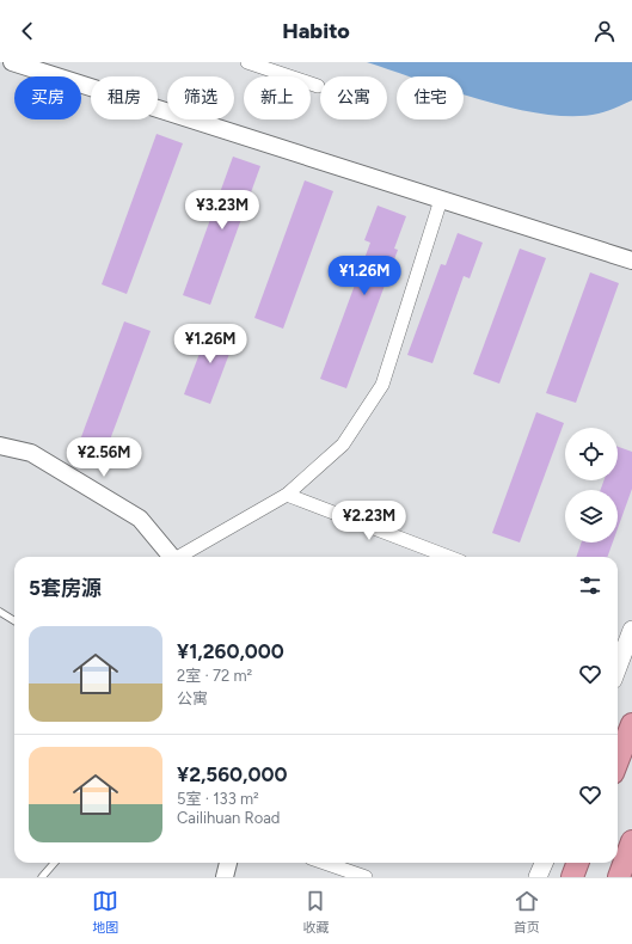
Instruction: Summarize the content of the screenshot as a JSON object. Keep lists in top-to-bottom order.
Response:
{
  "page": {
    "header": "Habito",
    "chip": [
      "买房",
      "租房",
      "筛选",
      "新上",
      "公寓",
      "住宅"
    ],
    "price": [
      "¥3.23M",
      "¥1.26M",
      "¥1.26M",
      "¥2.56M",
      "¥2.23M"
    ],
    "heading": "5套房源",
    "list": [
      {
        "name": "¥1,260,000",
        "note": "2室 · 72 m² · 公寓"
      },
      {
        "name": "¥2,560,000",
        "note": "5室 · 133 m² · Cailihuan Road"
      }
    ],
    "tabs": ["地图", "收藏", "首页"]
  }
}
